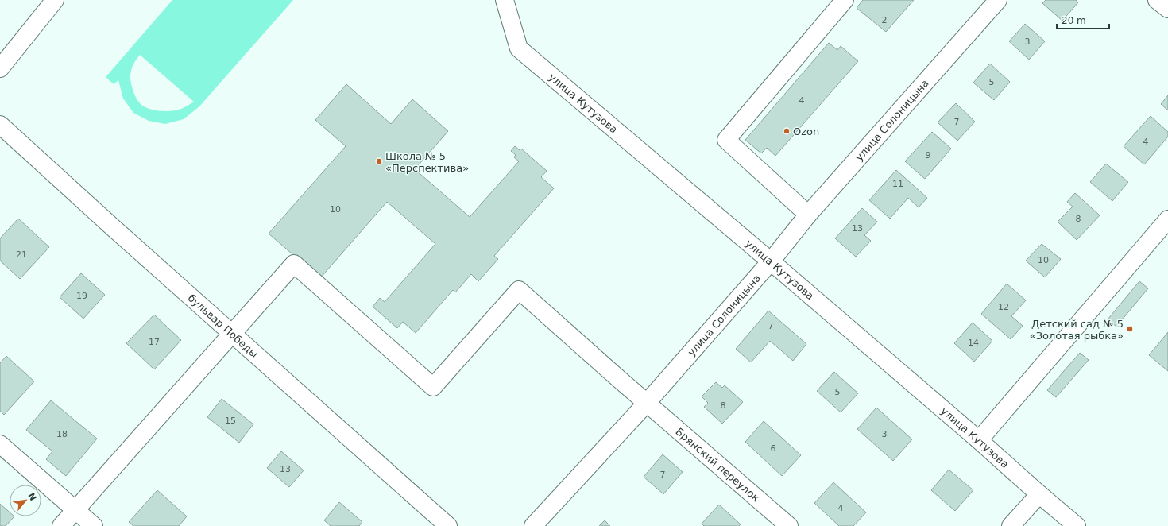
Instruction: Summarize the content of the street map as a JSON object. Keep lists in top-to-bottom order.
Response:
{
  "streets": {
    "street": [
      "улица Кутузова",
      "улица Солоницына",
      "бульвар Победы",
      "Брянский переулок"
    ]
  },
  "crossings": [
    ["улица Кутузова", "улица Солоницына"],
    ["улица Солоницына", "Брянский переулок"],
    ["бульвар Победы", "Брянский переулок"]
  ],
  "places": ["Ozon", "Школа № 5 «Перспектива»", "Детский сад № 5 «Золотая рыбка»"],
  "house_numbers": [
    "2",
    "3",
    "5",
    "4",
    "7",
    "4",
    "9",
    "11",
    "10",
    "8",
    "13",
    "21",
    "10",
    "19",
    "12",
    "7",
    "17",
    "14",
    "5",
    "8",
    "15",
    "18",
    "3",
    "6",
    "13",
    "7",
    "4"
  ],
  "scale_bar": "20 m",
  "north": "top right"
}
